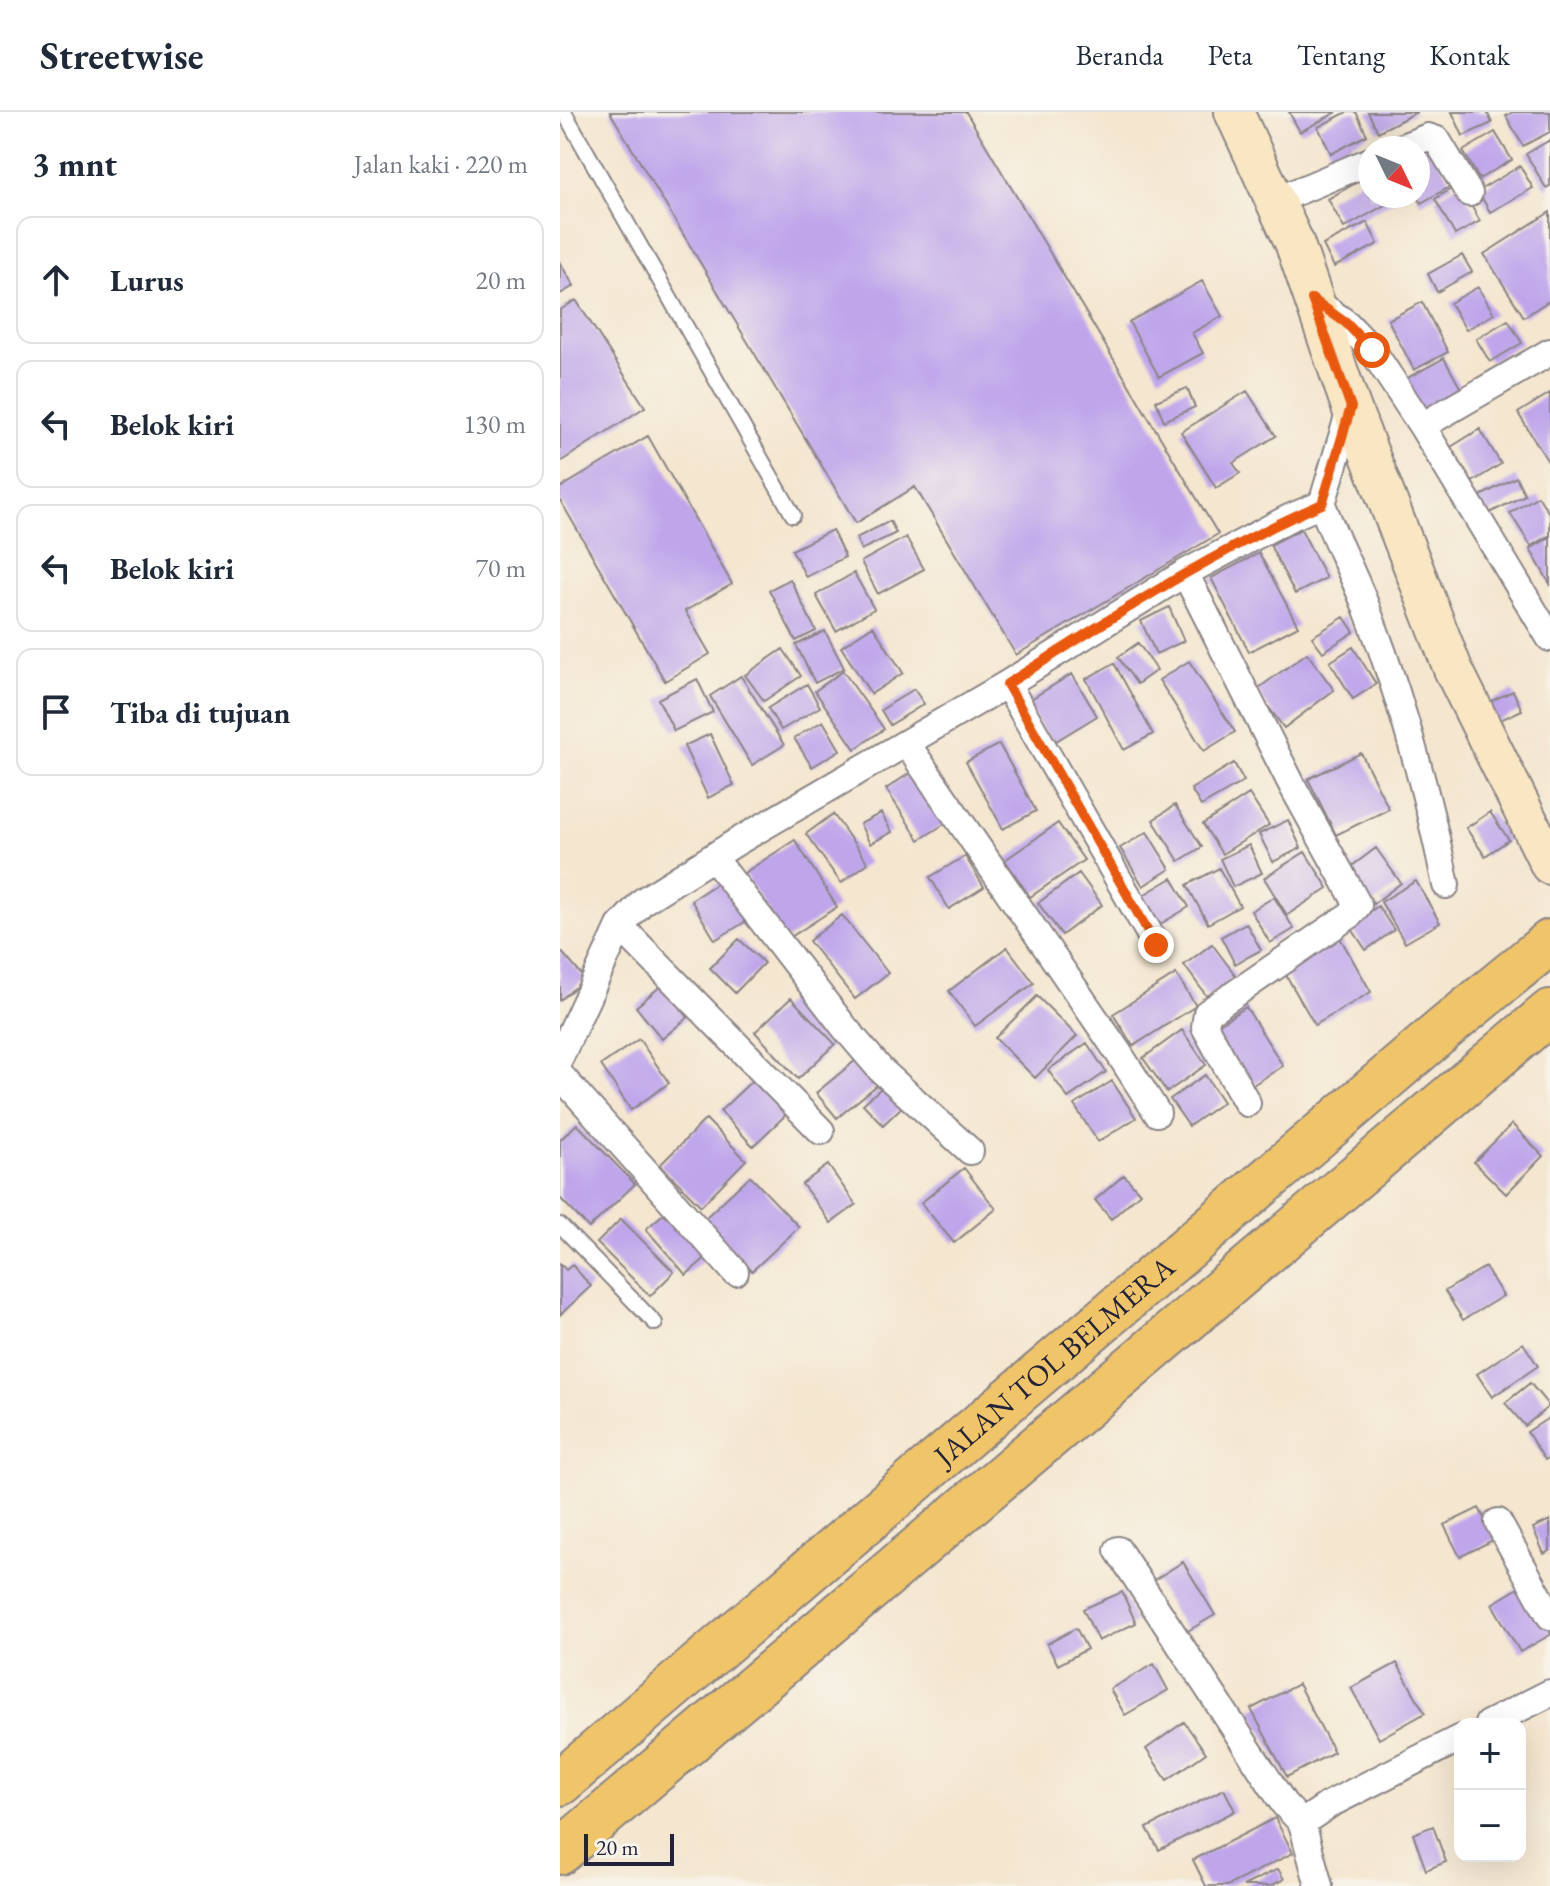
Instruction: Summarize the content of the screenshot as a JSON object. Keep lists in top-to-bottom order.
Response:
{
  "streets": {
    "highway": ["JALAN TOL BELMERA"]
  },
  "scale_bar": "20 m",
  "north": "bottom right",
  "page": {
    "header": "Streetwise",
    "nav": [
      "Beranda",
      "Peta",
      "Tentang",
      "Kontak"
    ],
    "heading": ["3 mnt", "Jalan kaki · 220 m"],
    "list": [
      ["Lurus", "20 m"],
      ["Belok kiri", "130 m"],
      ["Belok kiri", "70 m"],
      "Tiba di tujuan"
    ],
    "map_buttons": ["+", "−"],
    "scale": "20 m"
  }
}
